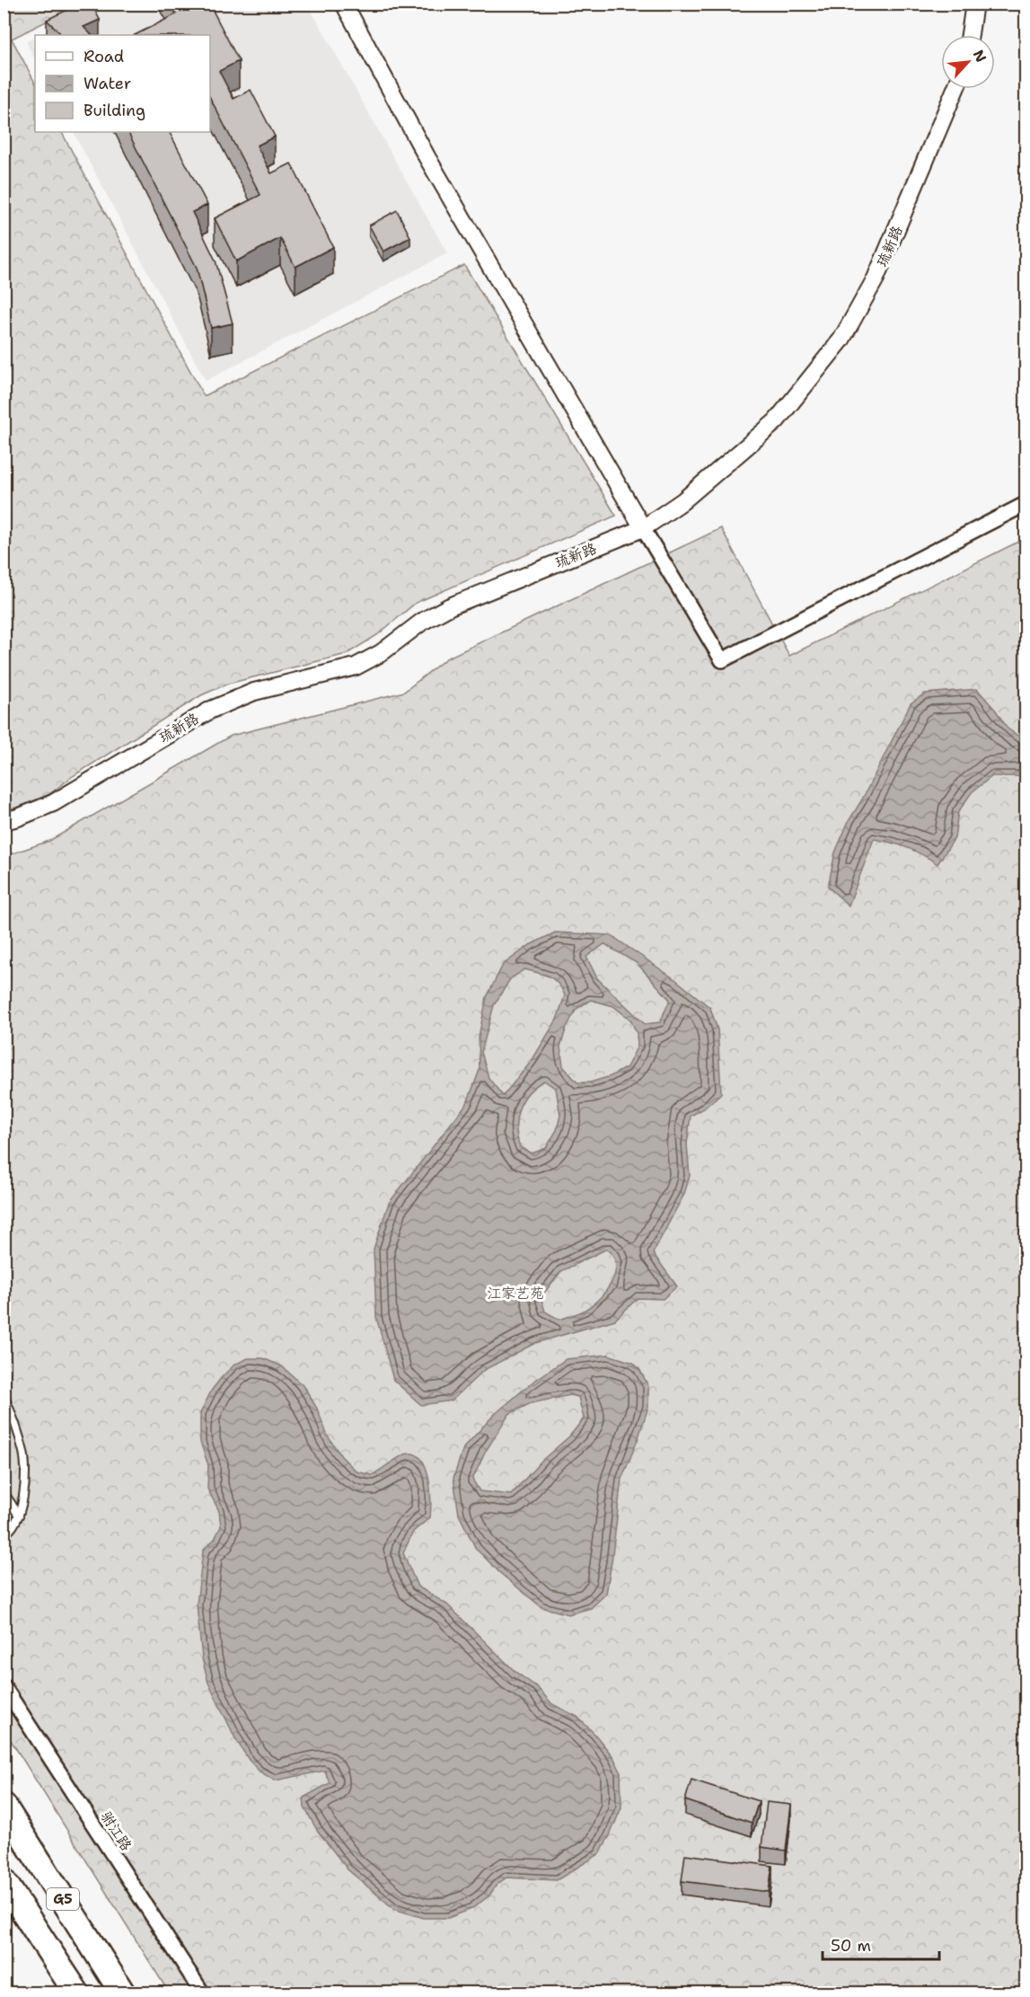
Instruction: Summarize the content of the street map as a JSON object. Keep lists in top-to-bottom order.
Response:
{
  "streets": {
    "highway": ["G5"],
    "street": ["琉新路", "驸江路"]
  },
  "parks": ["江家艺苑"],
  "legend": ["Road", "Water", "Building"],
  "scale_bar": "50 m",
  "north": "top right"
}
